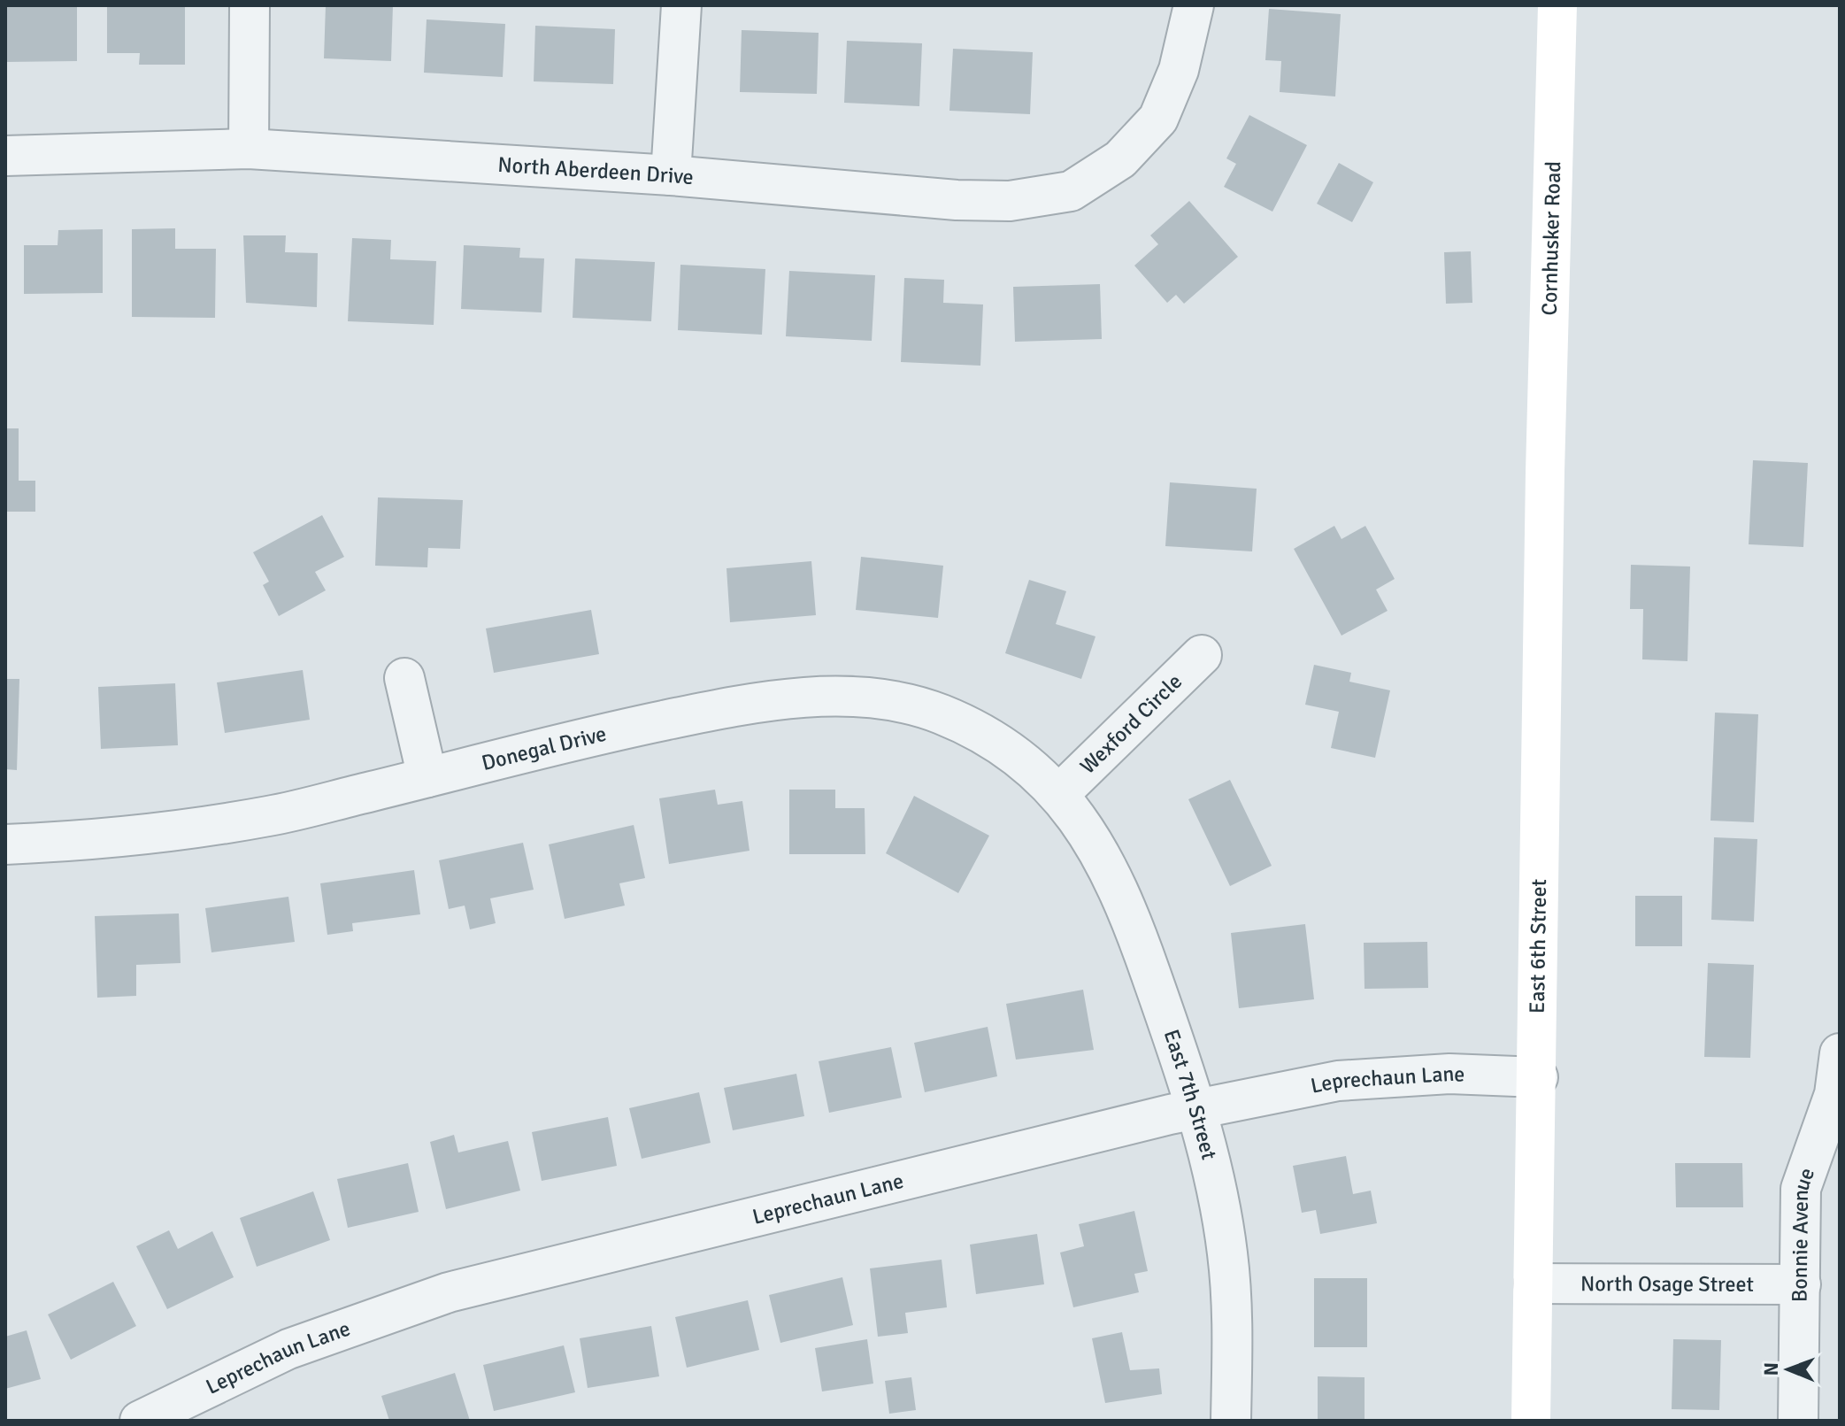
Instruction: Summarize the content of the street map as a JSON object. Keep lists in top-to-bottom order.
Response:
{
  "streets": {
    "main road": ["Cornhusker Road", "East 6th Street"],
    "street": [
      "North Aberdeen Drive",
      "Wexford Circle",
      "Donegal Drive",
      "Leprechaun Lane",
      "East 7th Street",
      "Bonnie Avenue",
      "North Osage Street"
    ]
  },
  "crossings": [
    ["Cornhusker Road", "East 6th Street"],
    ["Wexford Circle", "Donegal Drive"],
    ["Wexford Circle", "East 7th Street"],
    ["Donegal Drive", "East 7th Street"],
    ["East 6th Street", "Leprechaun Lane"],
    ["East 6th Street", "North Osage Street"],
    ["Leprechaun Lane", "East 7th Street"],
    ["Bonnie Avenue", "North Osage Street"]
  ],
  "north": "left"
}
